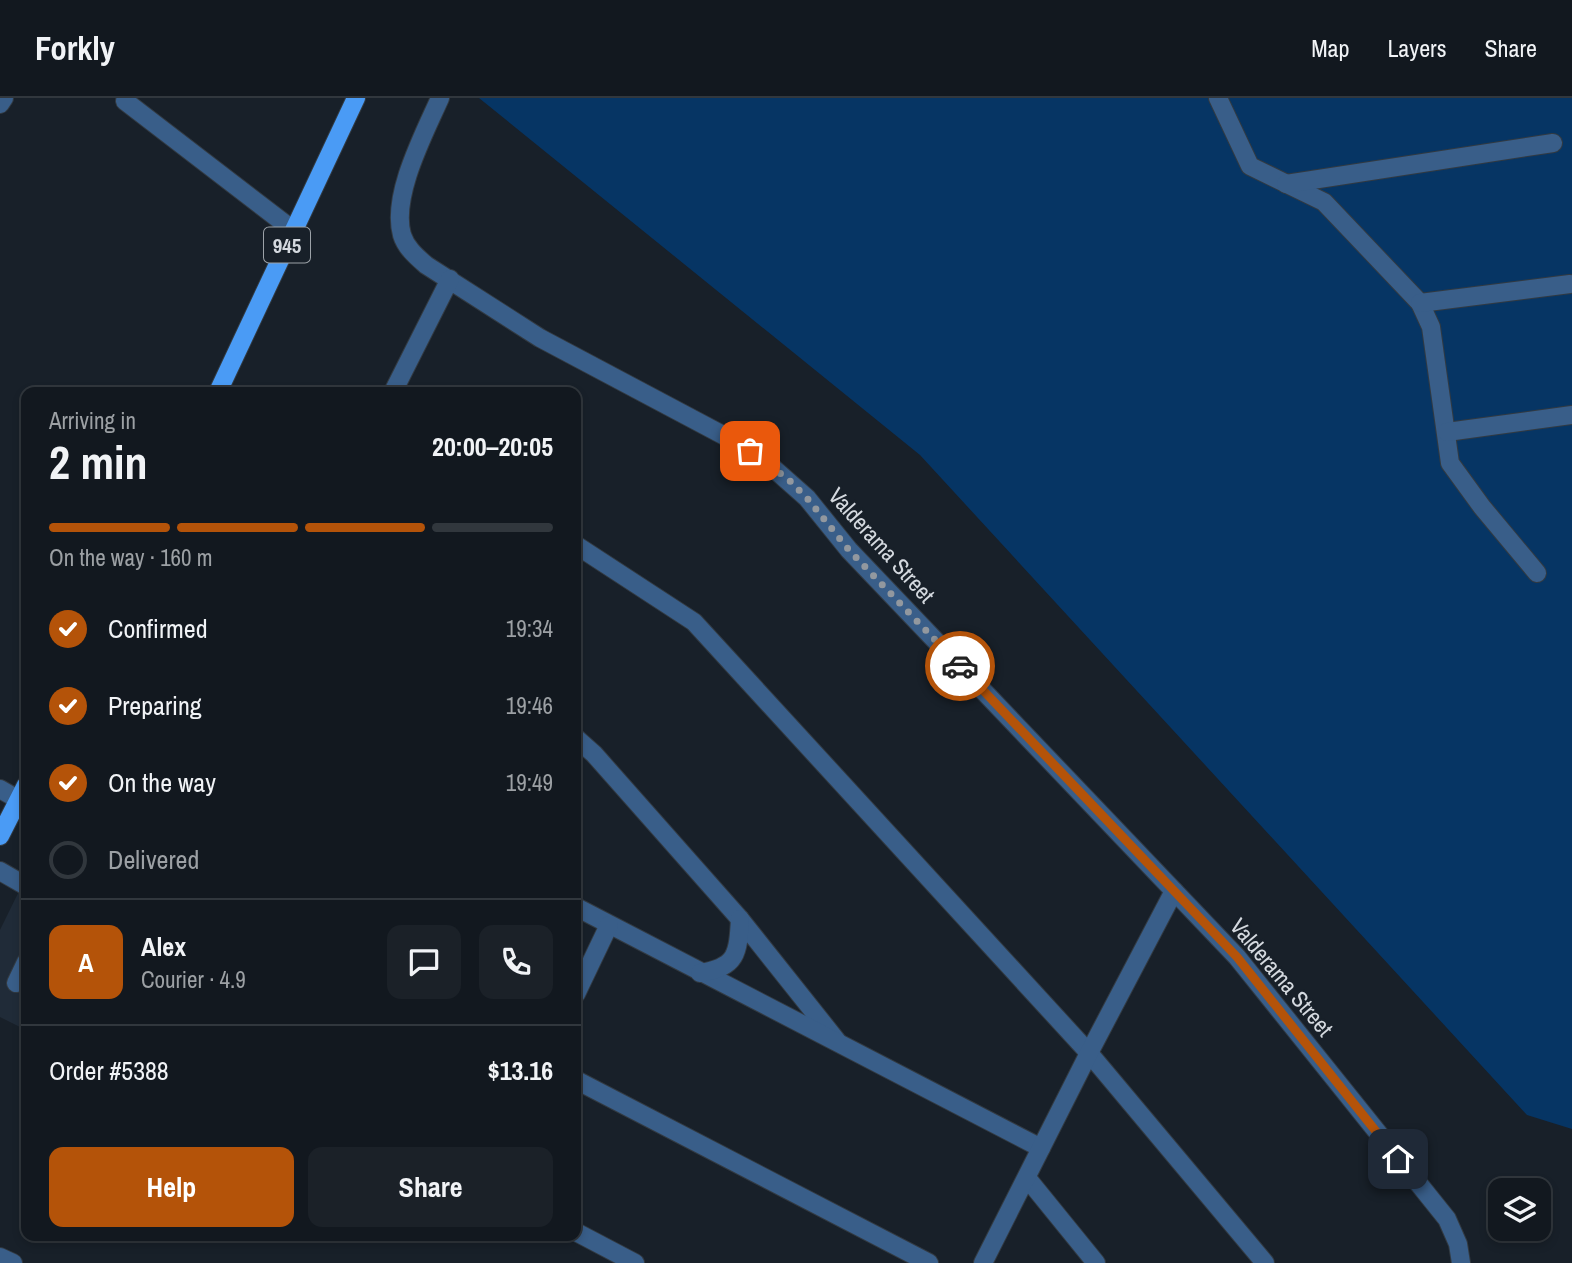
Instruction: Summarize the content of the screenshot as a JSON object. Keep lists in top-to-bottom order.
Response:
{
  "streets": {
    "main road": ["945"],
    "street": ["Valderama Street"]
  },
  "page": {
    "header": "Forkly",
    "nav": ["Map", "Layers", "Share"],
    "heading": ["2 min", "Arriving in", "20:00–20:05"],
    "panel": [
      "Alex",
      "Courier · 4.9",
      "Order #5388",
      "$13.16"
    ],
    "bar": "On the way · 160 m",
    "list": [
      ["Confirmed", "19:34"],
      ["Preparing", "19:46"],
      ["On the way", "19:49"],
      "Delivered"
    ],
    "round": "A",
    "buttons": ["Help", "Share"]
  }
}
